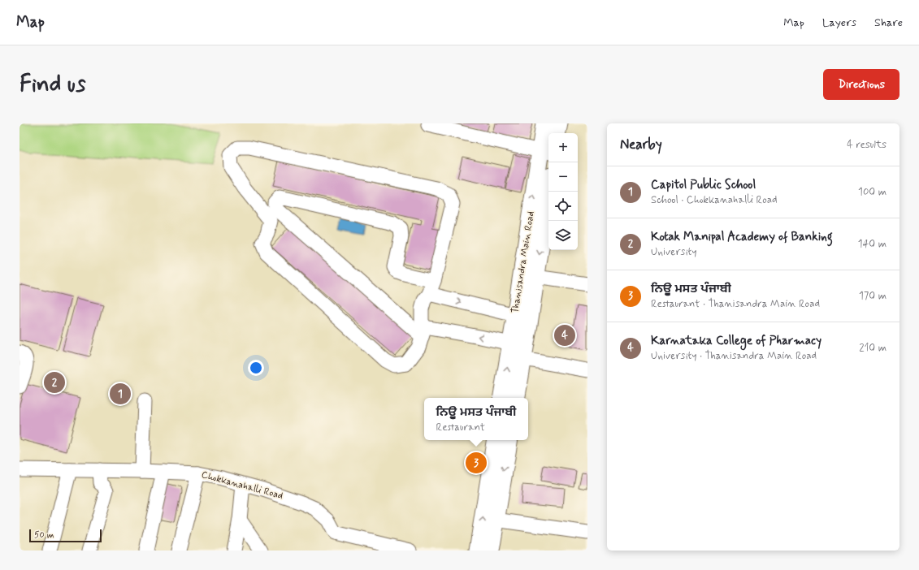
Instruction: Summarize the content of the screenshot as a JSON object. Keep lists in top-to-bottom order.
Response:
{
  "streets": {
    "main road": ["Thanisandra Main Road"],
    "street": ["Chokkanahalli Road"]
  },
  "scale_bar": "50 m",
  "page": {
    "header": "Map",
    "nav": ["Map", "Layers", "Share"],
    "buttons": "Directions",
    "title": "Find us",
    "heading": ["Nearby", "4 results"],
    "map_buttons": ["+", "−"],
    "list": [
      {
        "mark": "1",
        "name": "Capitol Public School",
        "note": "School · Chokkanahalli Road",
        "value": "100 m"
      },
      {
        "mark": "2",
        "name": "Kotak Manipal Academy of Banking",
        "note": "University",
        "value": "140 m"
      },
      {
        "mark": "3",
        "name": "ਨਿਉੁੂ ਮਸਤ ਪੰਜਾਬੀ",
        "note": "Restaurant · Thanisandra Main Road",
        "value": "170 m"
      },
      {
        "mark": "4",
        "name": "Karnataka College of Pharmacy",
        "note": "University · Thanisandra Main Road",
        "value": "210 m"
      }
    ],
    "pins": [
      "4",
      "2",
      "1",
      "3"
    ],
    "popup": ["ਨਿਉੁੂ ਮਸਤ ਪੰਜਾਬੀ", "Restaurant"],
    "scale": "50 m"
  }
}
